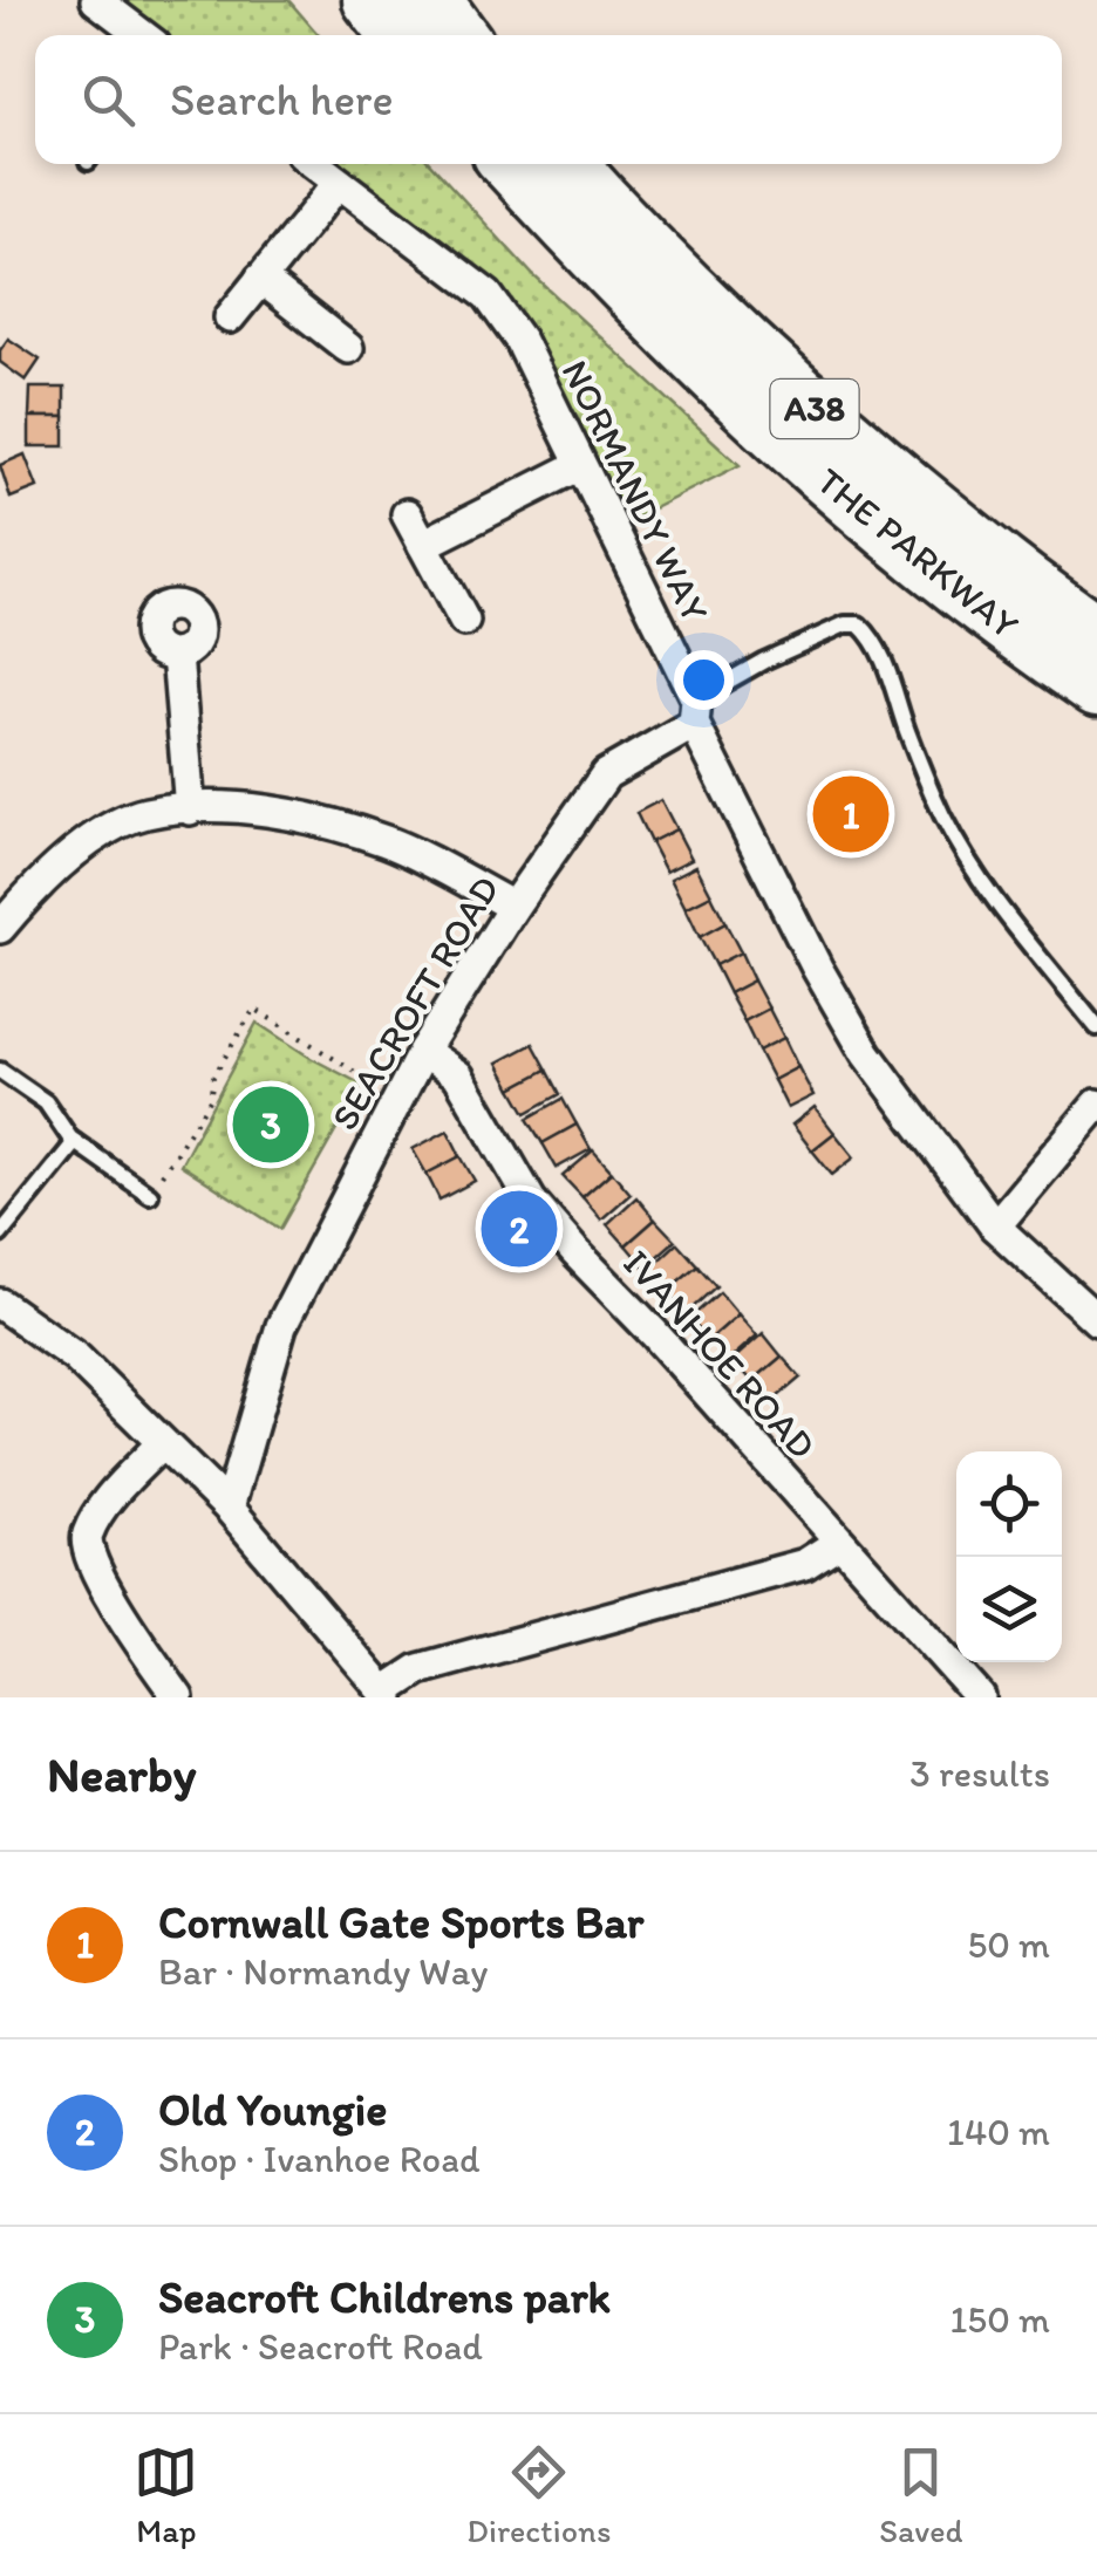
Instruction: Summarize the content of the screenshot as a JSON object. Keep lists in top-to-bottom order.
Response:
{
  "streets": {
    "highway": ["A38", "THE PARKWAY"],
    "street": ["NORMANDY WAY", "SEACROFT ROAD", "IVANHOE ROAD"]
  },
  "crossings": [
    ["NORMANDY WAY", "SEACROFT ROAD"],
    ["SEACROFT ROAD", "IVANHOE ROAD"]
  ],
  "page": {
    "search": "Search here",
    "pins": ["1", "3", "2"],
    "heading": ["Nearby", "3 results"],
    "list": [
      {
        "mark": "1",
        "name": "Cornwall Gate Sports Bar",
        "note": "Bar · Normandy Way",
        "value": "50 m"
      },
      {
        "mark": "2",
        "name": "Old Youngie",
        "note": "Shop · Ivanhoe Road",
        "value": "140 m"
      },
      {
        "mark": "3",
        "name": "Seacroft Childrens park",
        "note": "Park · Seacroft Road",
        "value": "150 m"
      }
    ],
    "nav": ["Map", "Directions", "Saved"]
  }
}
